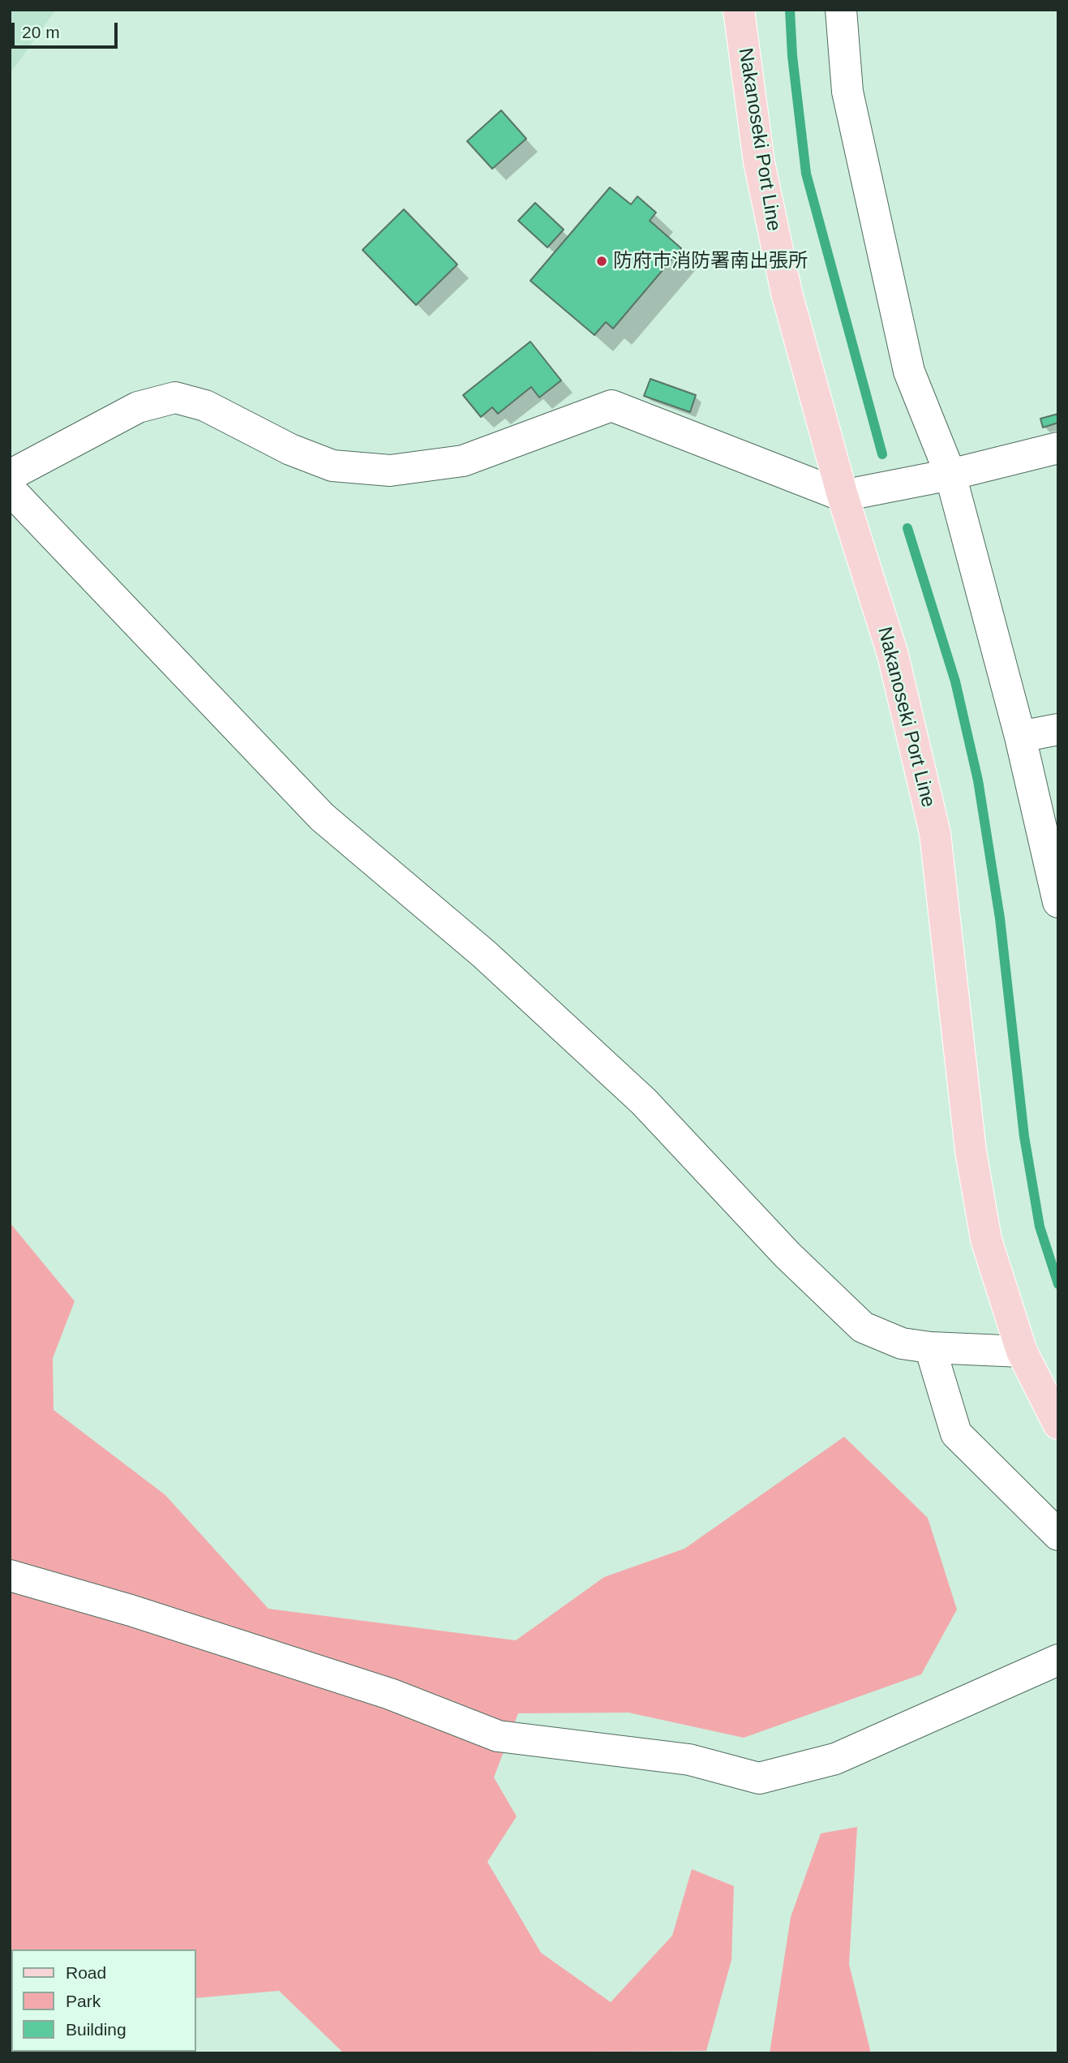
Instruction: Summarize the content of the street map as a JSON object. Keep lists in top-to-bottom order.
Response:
{
  "streets": {
    "main road": ["Nakanoseki Port Line"]
  },
  "places": ["防府市消防署南出張所"],
  "legend": ["Road", "Park", "Building"],
  "scale_bar": "20 m"
}
